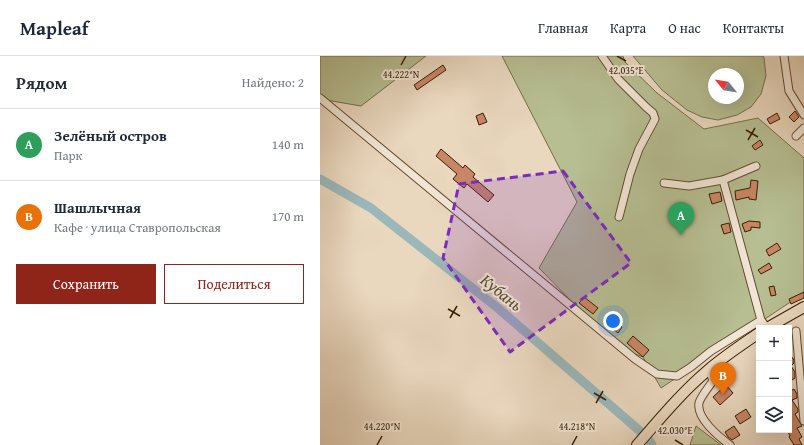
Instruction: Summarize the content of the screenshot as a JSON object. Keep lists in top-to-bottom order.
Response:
{
  "water": ["Кубань"],
  "north": "top left",
  "page": {
    "header": "Mapleaf",
    "nav": [
      "Главная",
      "Карта",
      "О нас",
      "Контакты"
    ],
    "heading": ["Рядом", "Найдено: 2"],
    "list": [
      {
        "mark": "A",
        "name": "Зелёный остров",
        "note": "Парк",
        "value": "140 m"
      },
      {
        "mark": "B",
        "name": "Шашлычная",
        "note": "Кафе · улица Ставропольская",
        "value": "170 m"
      }
    ],
    "pins": ["A", "B"],
    "buttons": ["Сохранить", "Поделиться"],
    "map_buttons": ["+", "−"]
  },
  "coordinates": [
    "42.035°E",
    "44.222°N",
    "44.220°N",
    "44.218°N",
    "42.030°E"
  ]
}
